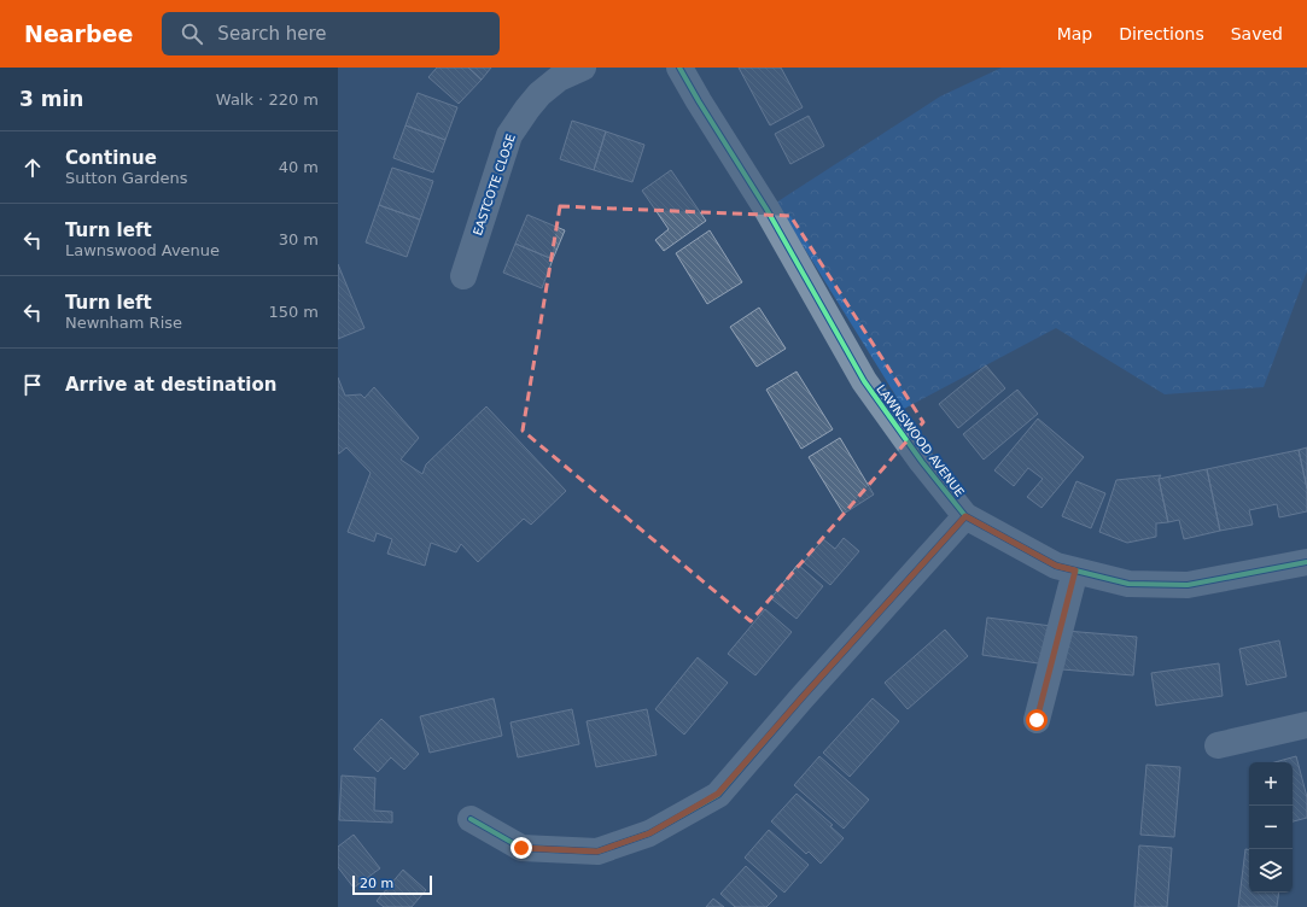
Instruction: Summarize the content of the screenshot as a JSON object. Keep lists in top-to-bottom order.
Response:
{
  "streets": {
    "street": ["EASTCOTE CLOSE", "LAWNSWOOD AVENUE"]
  },
  "scale_bar": "20 m",
  "page": {
    "header": "Nearbee",
    "search": "Search here",
    "nav": ["Map", "Directions", "Saved"],
    "heading": ["3 min", "Walk · 220 m"],
    "list": [
      ["Continue", "Sutton Gardens", "40 m"],
      ["Turn left", "Lawnswood Avenue", "30 m"],
      ["Turn left", "Newnham Rise", "150 m"],
      "Arrive at destination"
    ],
    "map_buttons": ["+", "−"],
    "scale": "20 m"
  }
}
